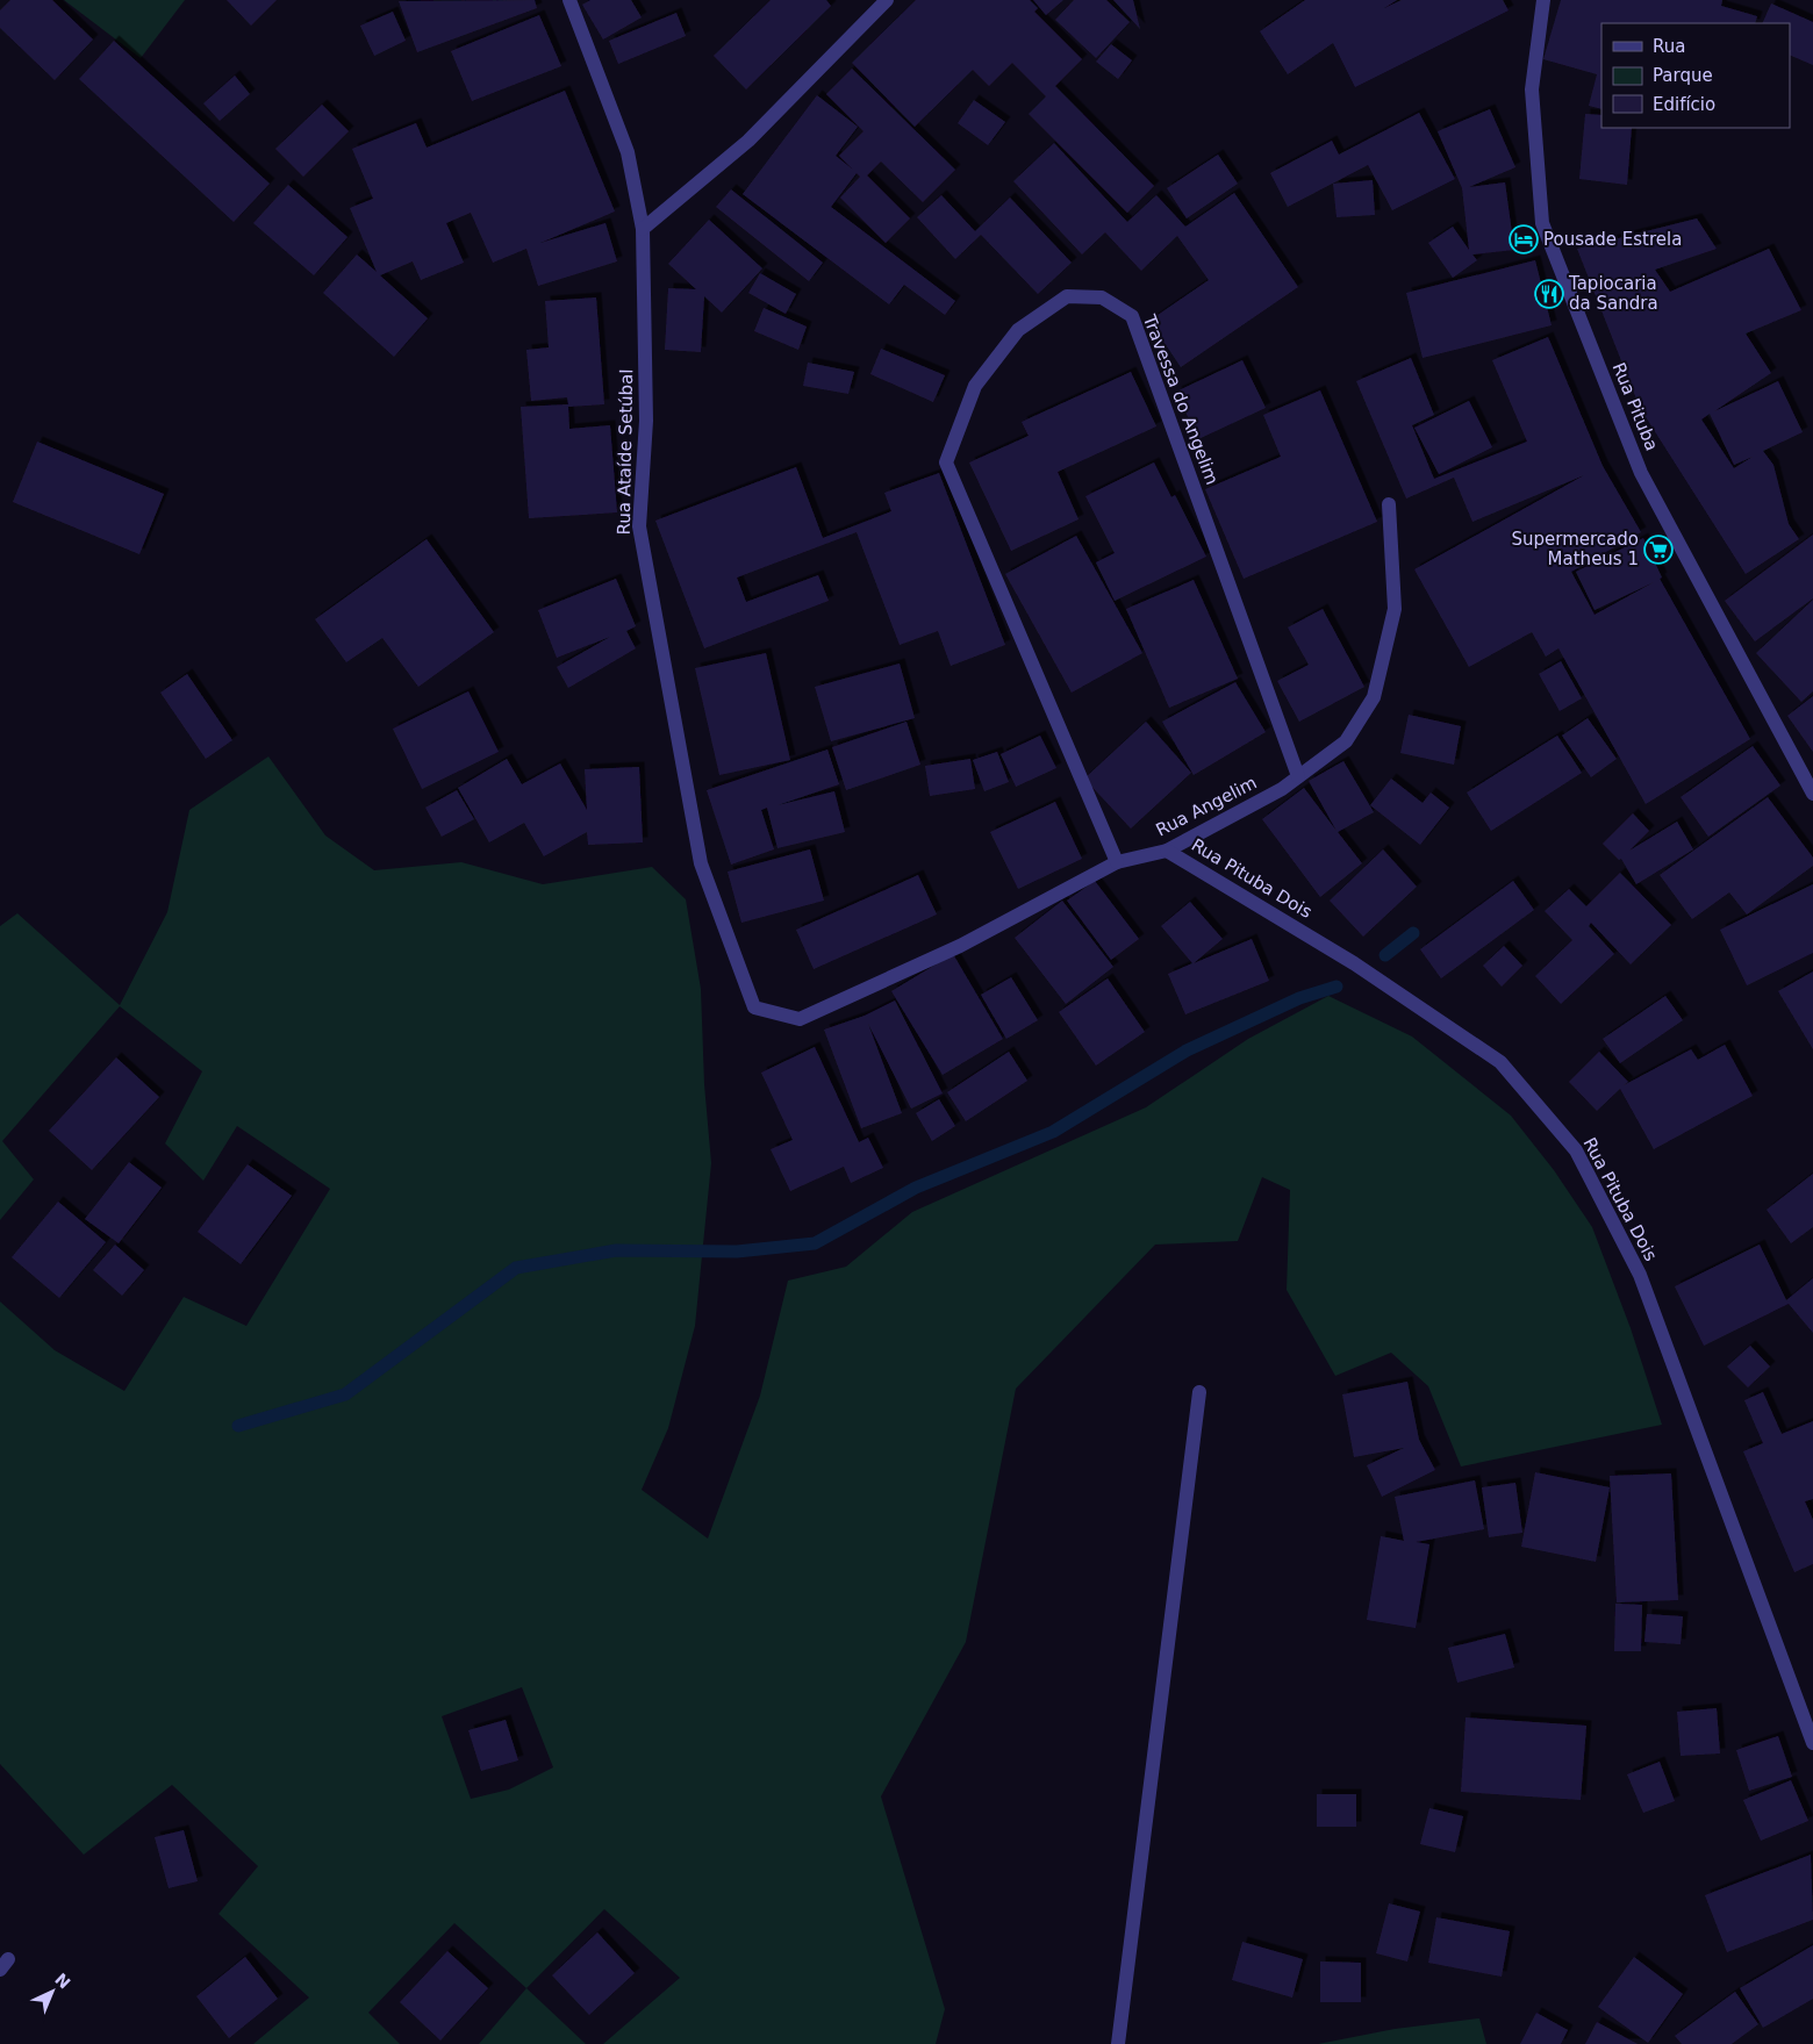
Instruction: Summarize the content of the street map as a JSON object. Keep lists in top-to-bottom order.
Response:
{
  "streets": {
    "street": [
      "Travessa do Angelim",
      "Rua Pituba",
      "Rua Ataíde Setúbal",
      "Rua Angelim",
      "Rua Pituba Dois"
    ]
  },
  "crossings": [
    ["Travessa do Angelim", "Rua Angelim"],
    ["Rua Ataíde Setúbal", "Rua Angelim"],
    ["Rua Angelim", "Rua Pituba Dois"]
  ],
  "places": {
    "hotel": ["Pousade Estrela"],
    "restaurant": ["Tapiocaria da Sandra"],
    "supermarket": ["Supermercado Matheus 1"]
  },
  "legend": ["Rua", "Parque", "Edifício"],
  "north": "top right"
}
